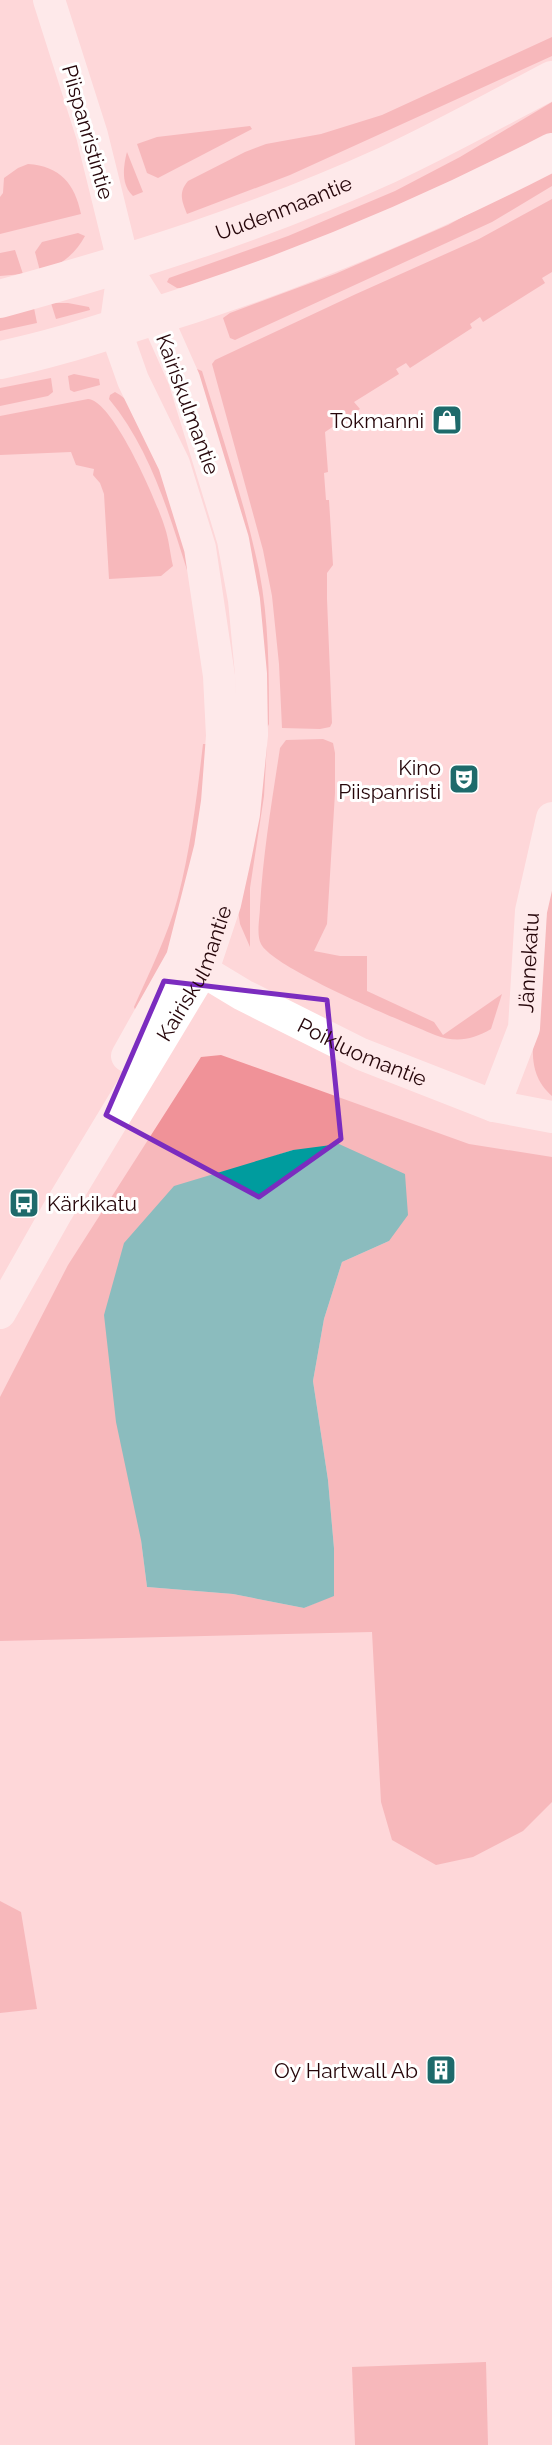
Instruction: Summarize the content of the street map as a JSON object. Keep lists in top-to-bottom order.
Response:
{
  "streets": {
    "main road": ["Uudenmaantie"],
    "street": [
      "Piispanristintie",
      "Kairiskulmantie",
      "Jännekatu",
      "Poikluomantie"
    ]
  },
  "crossings": [
    ["Piispanristintie", "Uudenmaantie"],
    ["Piispanristintie", "Kairiskulmantie"],
    ["Uudenmaantie", "Kairiskulmantie"],
    ["Kairiskulmantie", "Poikluomantie"],
    ["Jännekatu", "Poikluomantie"]
  ],
  "places": {
    "shop": ["Tokmanni"],
    "theatre": ["Kino Piispanristi"],
    "bus stop": ["Kärkikatu"],
    "building": ["Oy Hartwall Ab"]
  }
}
